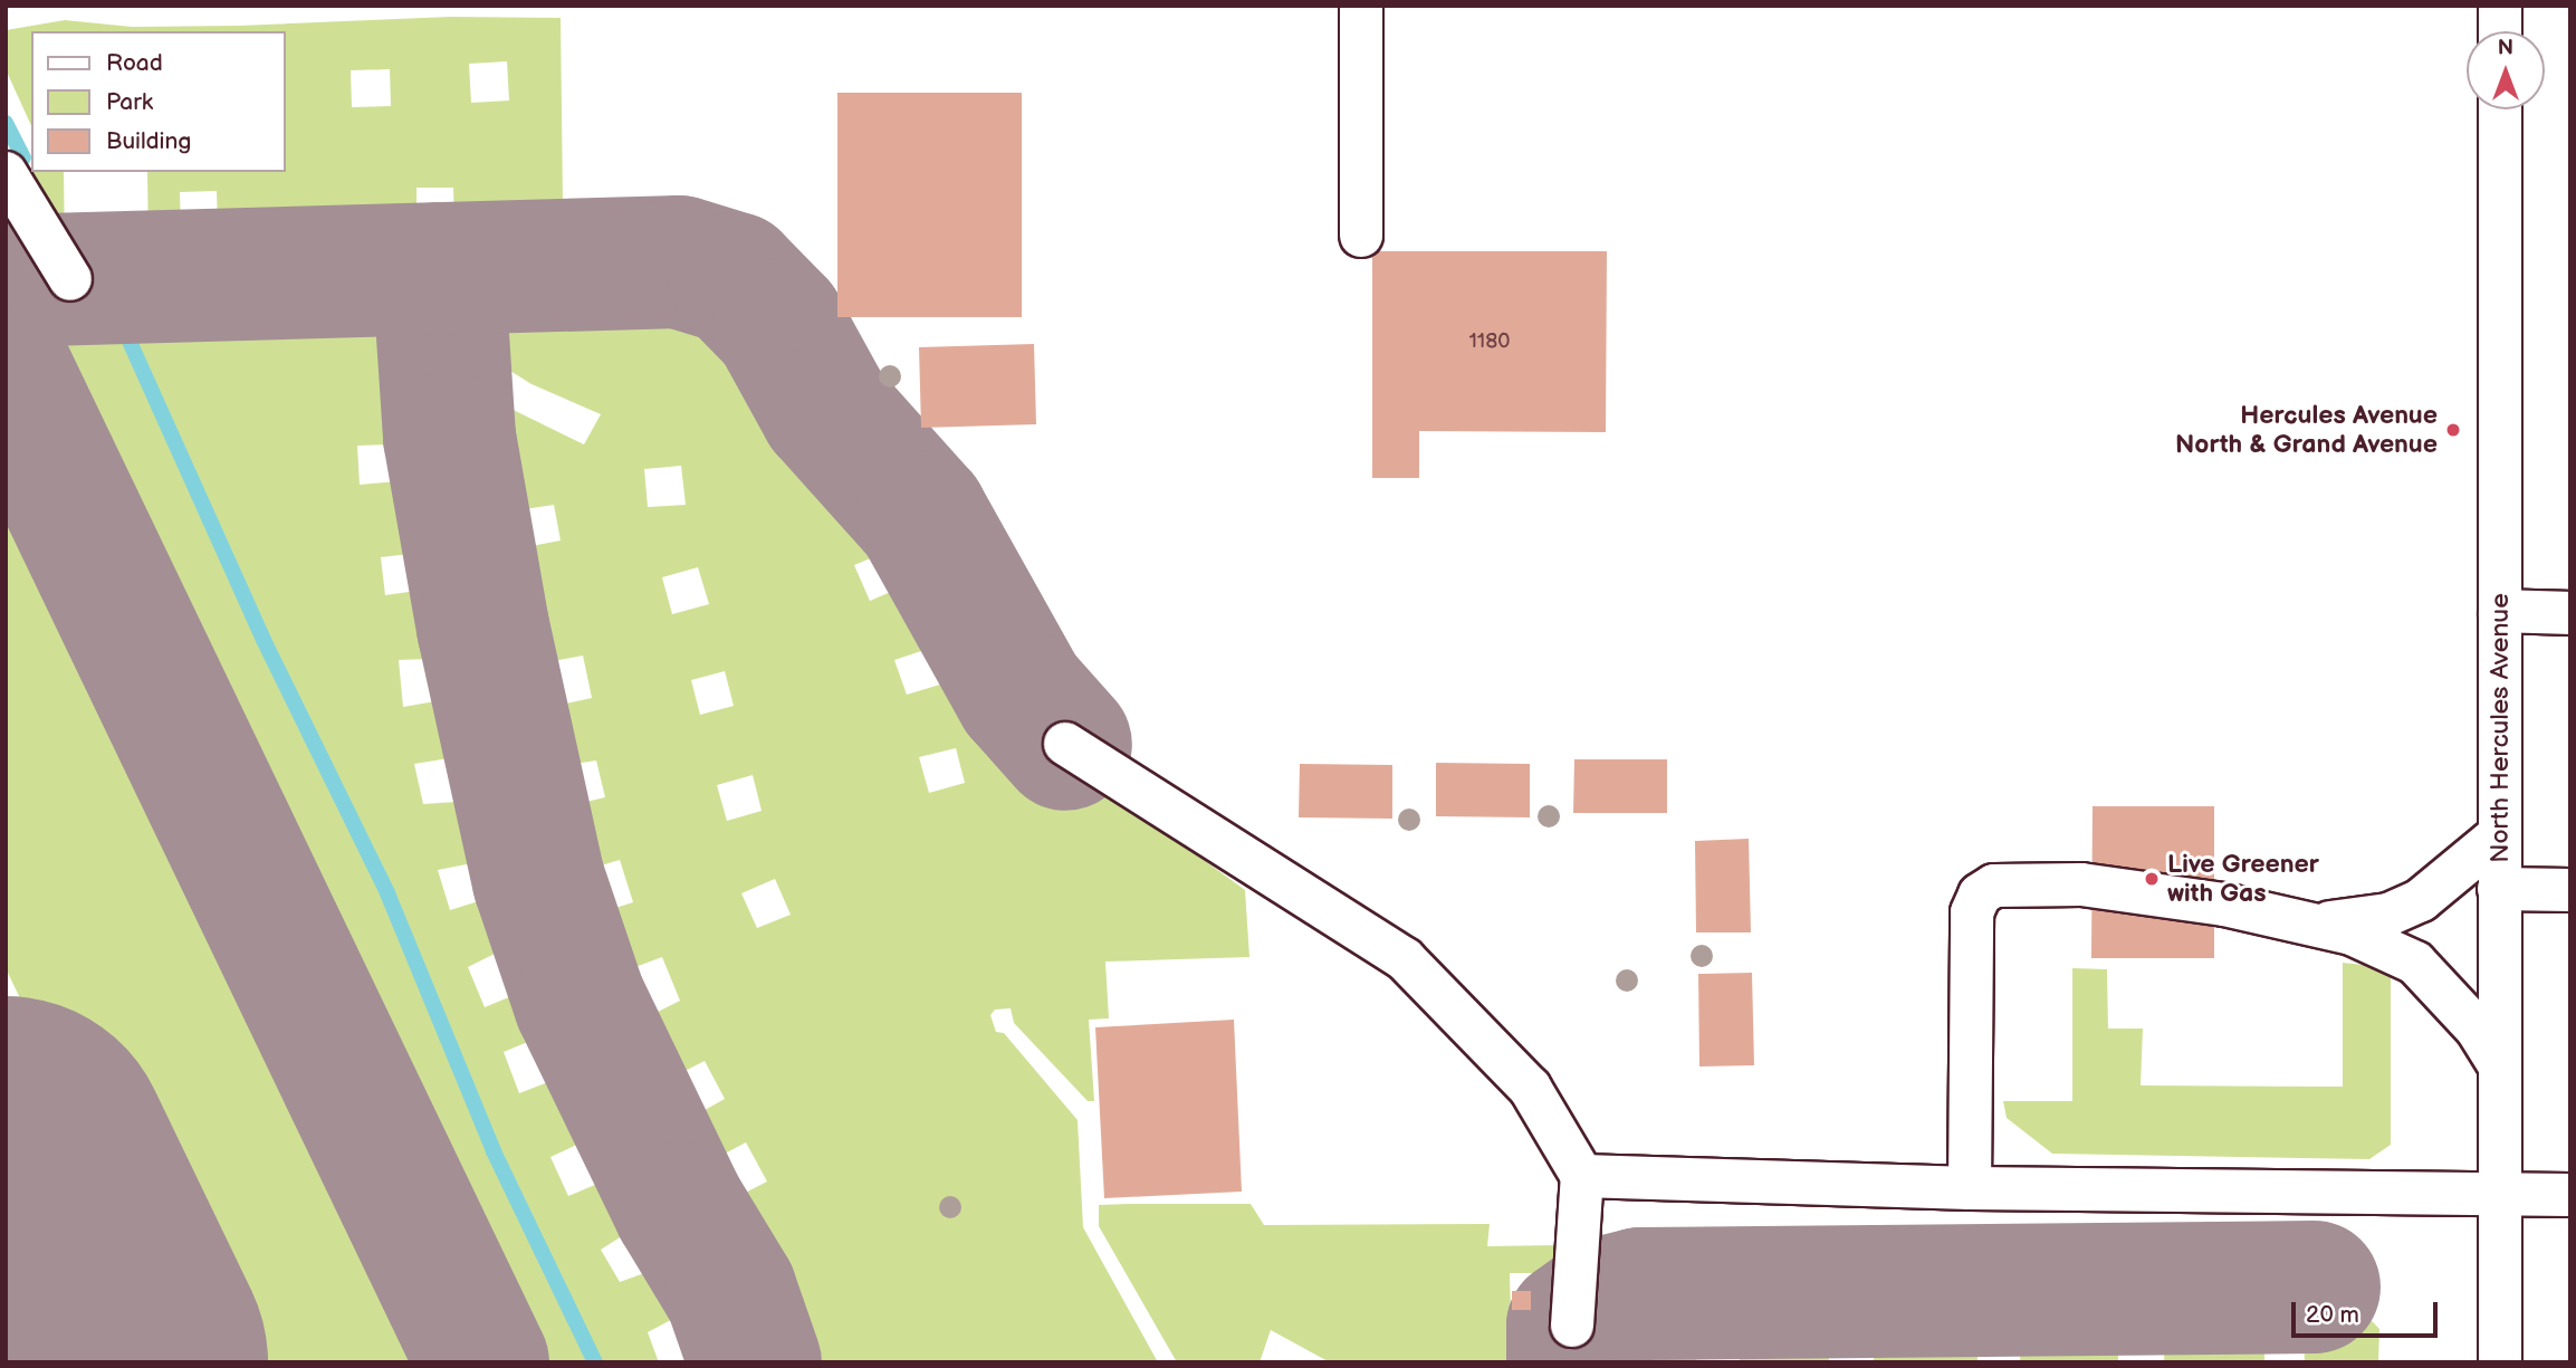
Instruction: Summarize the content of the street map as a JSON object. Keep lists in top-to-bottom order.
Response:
{
  "streets": {
    "street": ["North Hercules Avenue"]
  },
  "places": ["Hercules Avenue North & Grand Avenue", "Live Greener with Gas"],
  "house_numbers": ["1180"],
  "legend": ["Road", "Park", "Building"],
  "scale_bar": "20 m",
  "north": "top"
}
